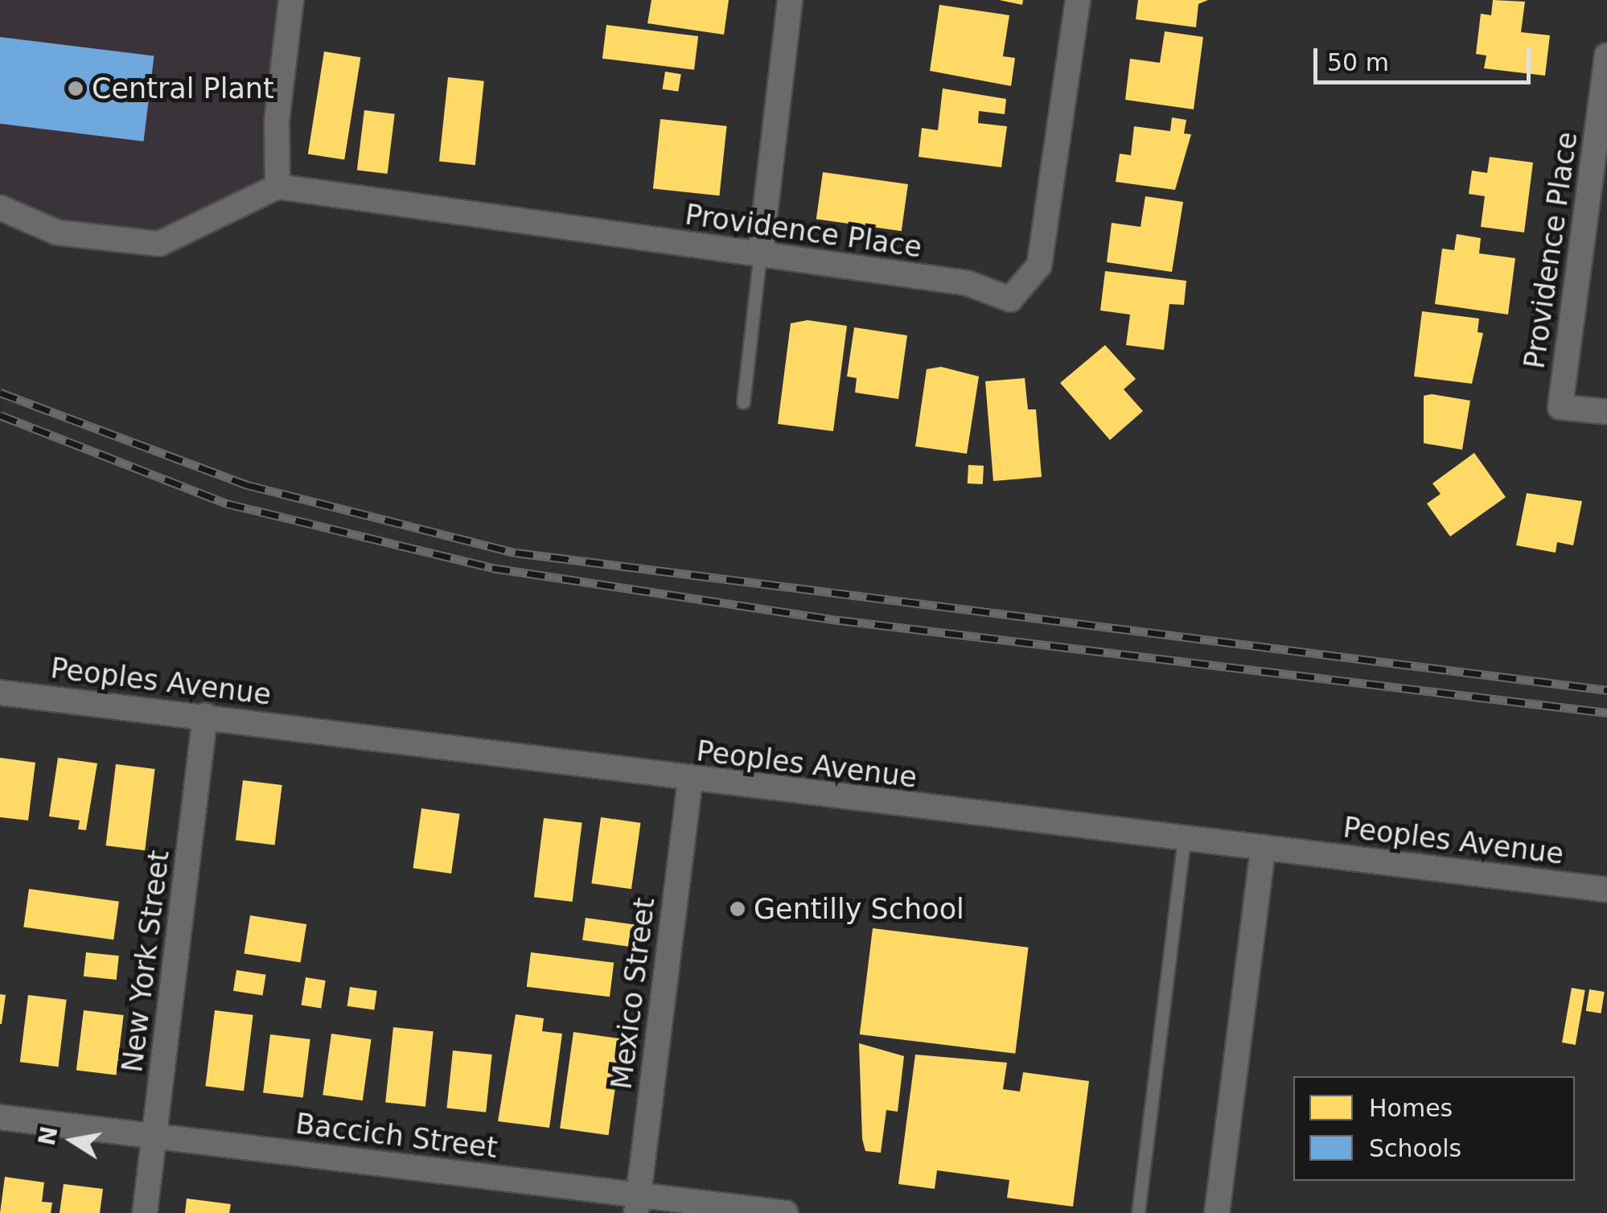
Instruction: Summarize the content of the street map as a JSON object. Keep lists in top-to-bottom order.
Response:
{
  "streets": {
    "street": [
      "Providence Place",
      "Peoples Avenue",
      "New York Street",
      "Mexico Street",
      "Baccich Street"
    ]
  },
  "crossings": [
    ["Peoples Avenue", "New York Street"],
    ["Peoples Avenue", "Mexico Street"],
    ["New York Street", "Baccich Street"],
    ["Mexico Street", "Baccich Street"]
  ],
  "places": ["Central Plant", "Gentilly School"],
  "legend": ["Homes", "Schools"],
  "scale_bar": "50 m",
  "north": "left"
}
